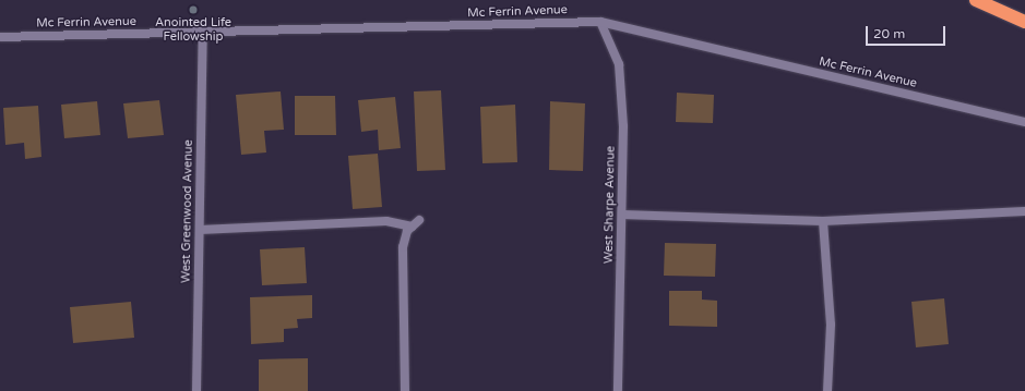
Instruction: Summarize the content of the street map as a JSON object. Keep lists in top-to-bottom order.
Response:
{
  "streets": {
    "street": ["Mc Ferrin Avenue", "West Sharpe Avenue", "West Greenwood Avenue"]
  },
  "crossings": [
    ["Mc Ferrin Avenue", "West Sharpe Avenue"],
    ["Mc Ferrin Avenue", "West Greenwood Avenue"]
  ],
  "places": ["Anointed Life Fellowship"],
  "scale_bar": "20 m"
}
